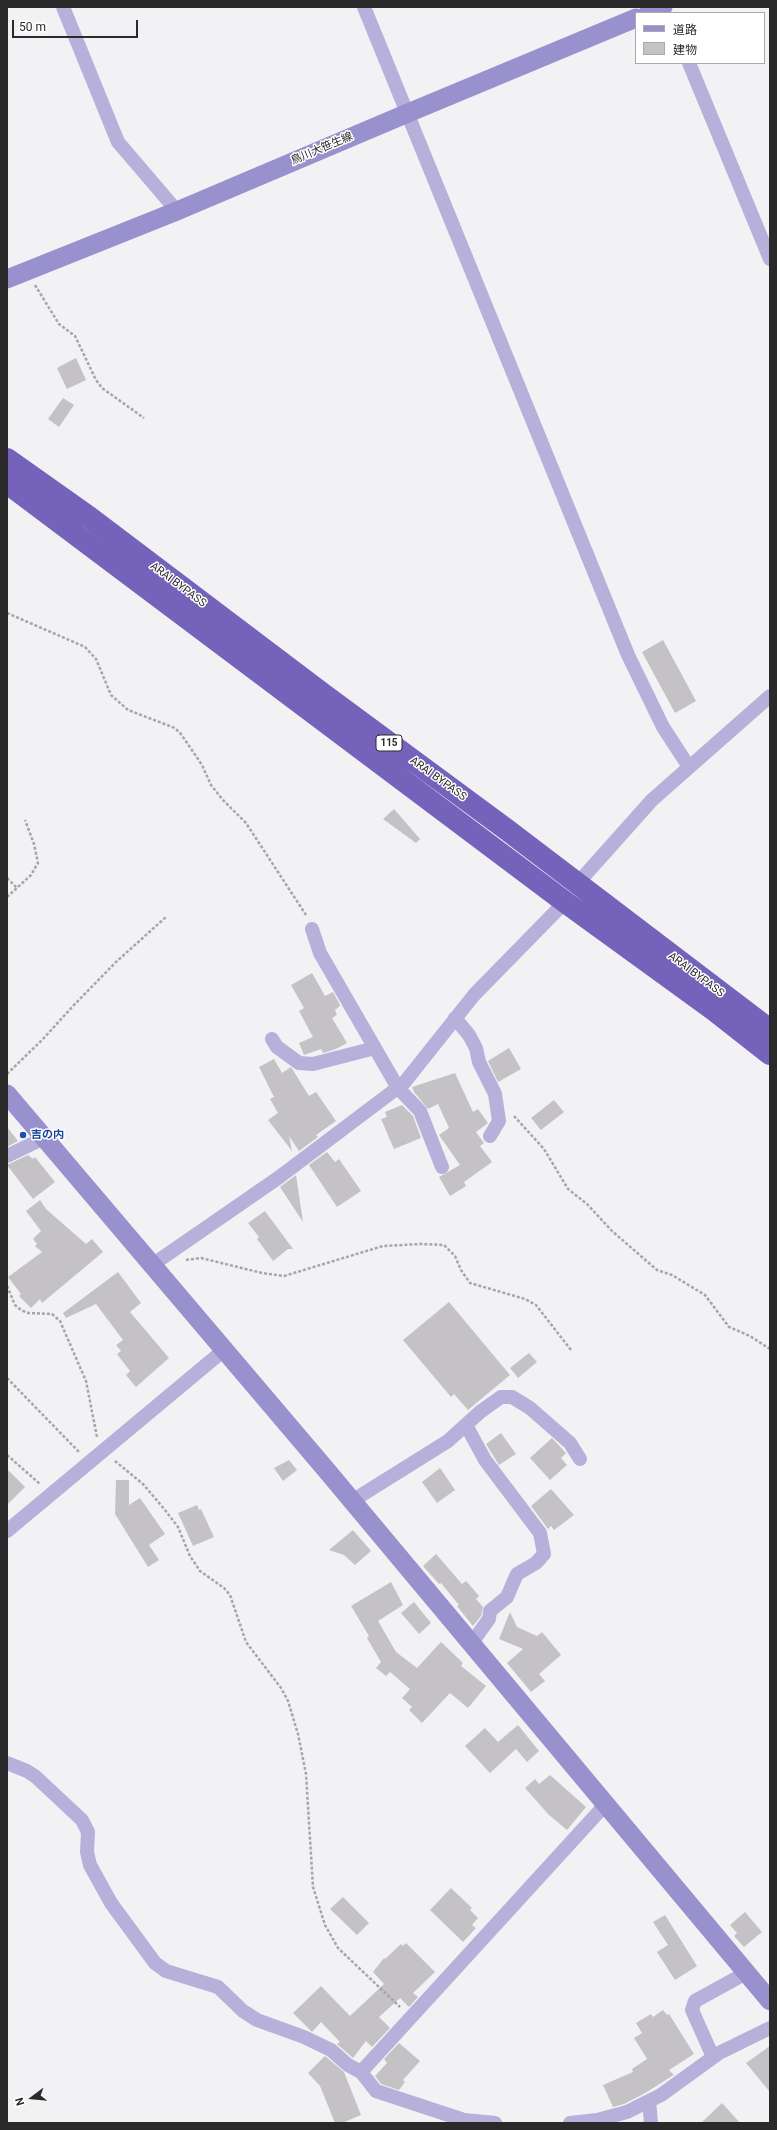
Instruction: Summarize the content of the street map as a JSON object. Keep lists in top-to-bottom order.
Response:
{
  "streets": {
    "highway": ["ARAI BYPASS", "115"],
    "street": ["鳥川大笹生線"]
  },
  "places": ["吉の内"],
  "legend": ["道路", "建物"],
  "scale_bar": "50 m",
  "north": "left"
}
